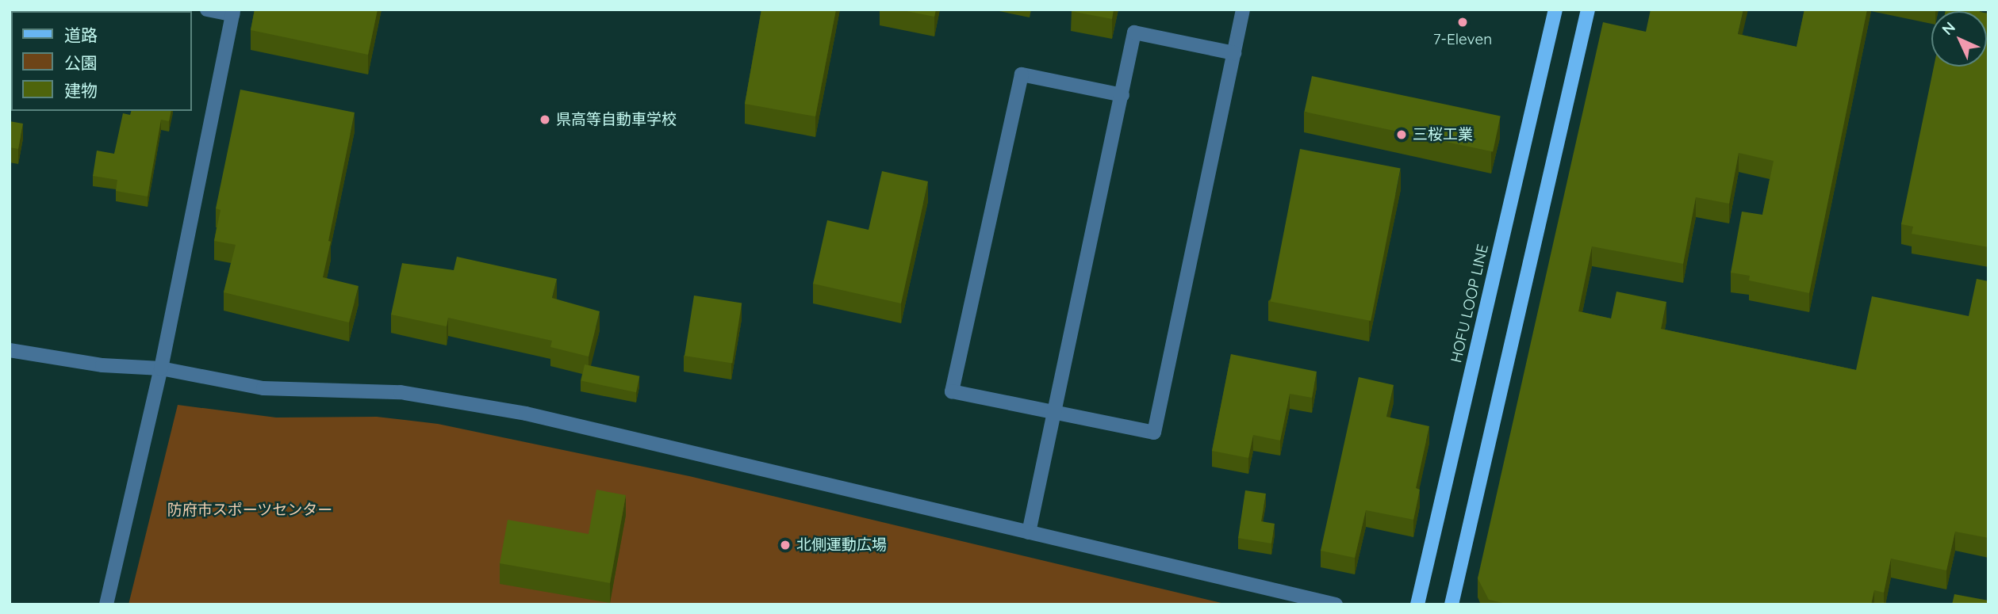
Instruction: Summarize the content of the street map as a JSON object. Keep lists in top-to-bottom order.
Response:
{
  "streets": {
    "main road": ["HOFU LOOP LINE"]
  },
  "parks": ["防府市スポーツセンター"],
  "places": [
    "7-Eleven",
    "県高等自動車学校",
    "三桜工業",
    "北側運動広場"
  ],
  "legend": ["道路", "公園", "建物"],
  "north": "top left"
}
